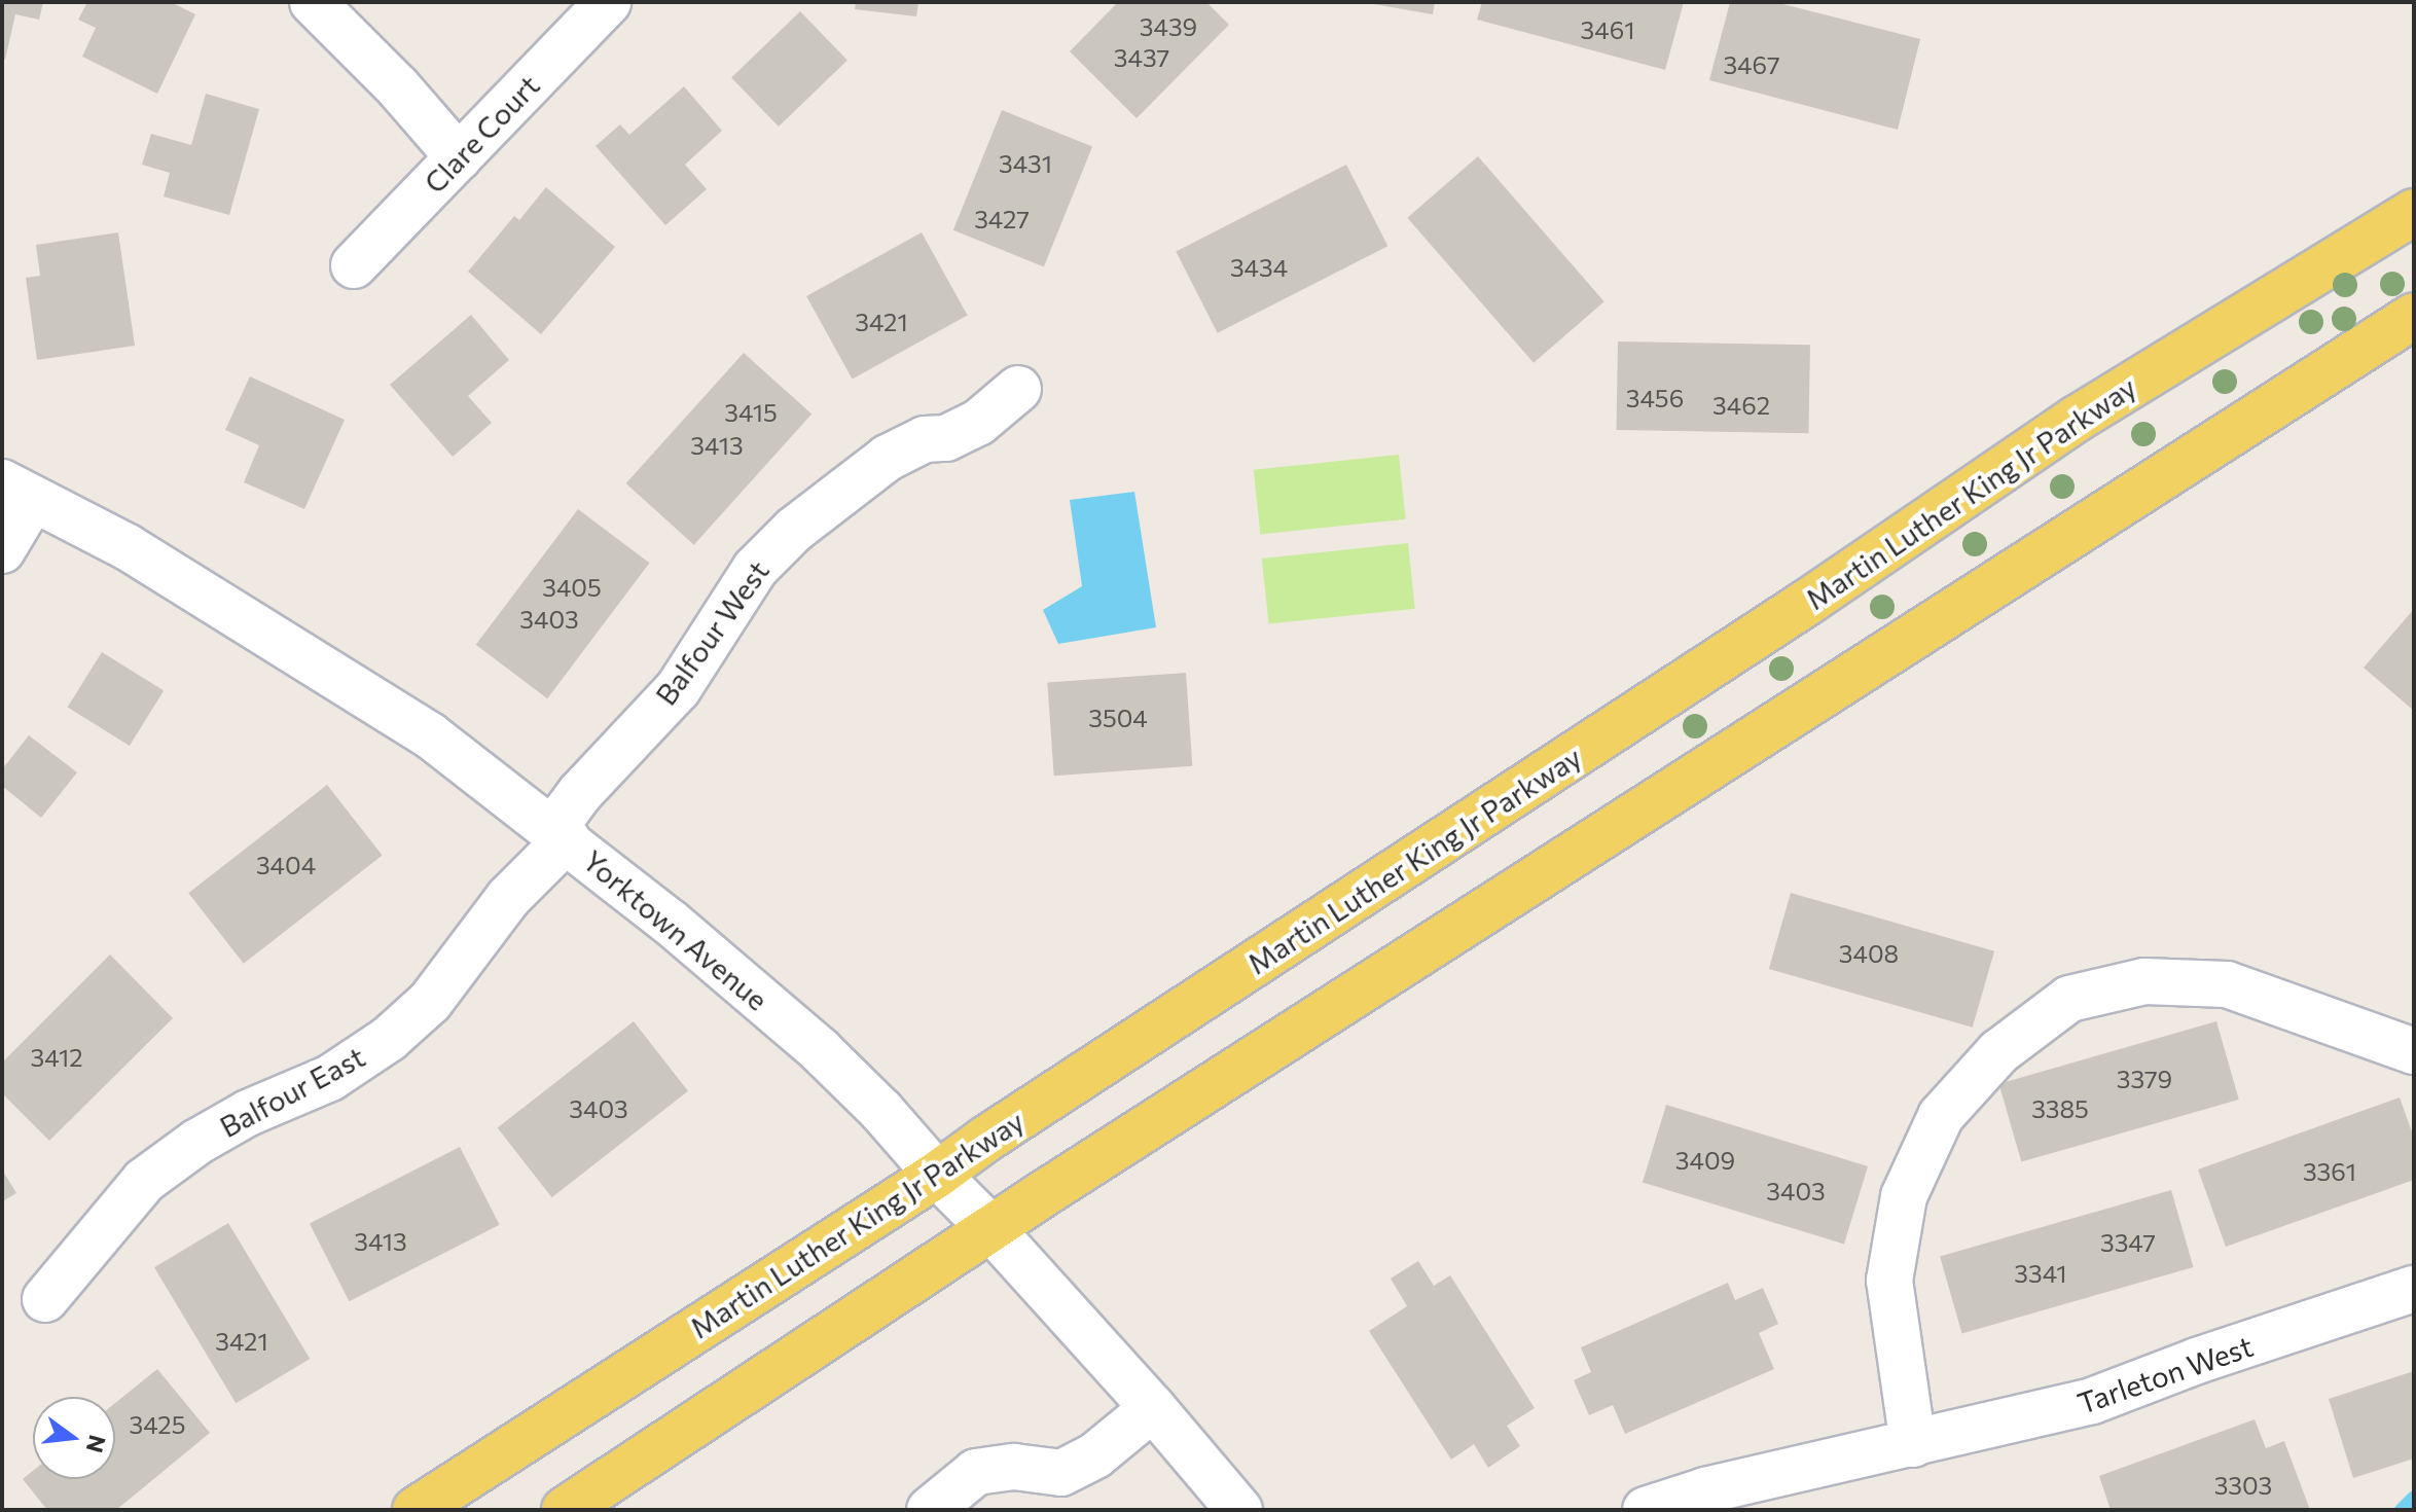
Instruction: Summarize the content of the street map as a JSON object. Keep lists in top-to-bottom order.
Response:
{
  "streets": {
    "main road": ["Martin Luther King Jr Parkway"],
    "street": [
      "Clare Court",
      "Balfour West",
      "Yorktown Avenue",
      "Balfour East",
      "Tarleton West"
    ]
  },
  "crossings": [
    ["Martin Luther King Jr Parkway", "Yorktown Avenue"],
    ["Balfour West", "Yorktown Avenue"],
    ["Balfour West", "Balfour East"],
    ["Yorktown Avenue", "Balfour East"]
  ],
  "house_numbers": [
    "3439",
    "3461",
    "3437",
    "3467",
    "3431",
    "3427",
    "3434",
    "3421",
    "3456",
    "3462",
    "3415",
    "3413",
    "3405",
    "3403",
    "3504",
    "3404",
    "3408",
    "3412",
    "3379",
    "3403",
    "3385",
    "3409",
    "3361",
    "3403",
    "3413",
    "3347",
    "3341",
    "3421",
    "3425",
    "3303"
  ],
  "north": "right"
}
